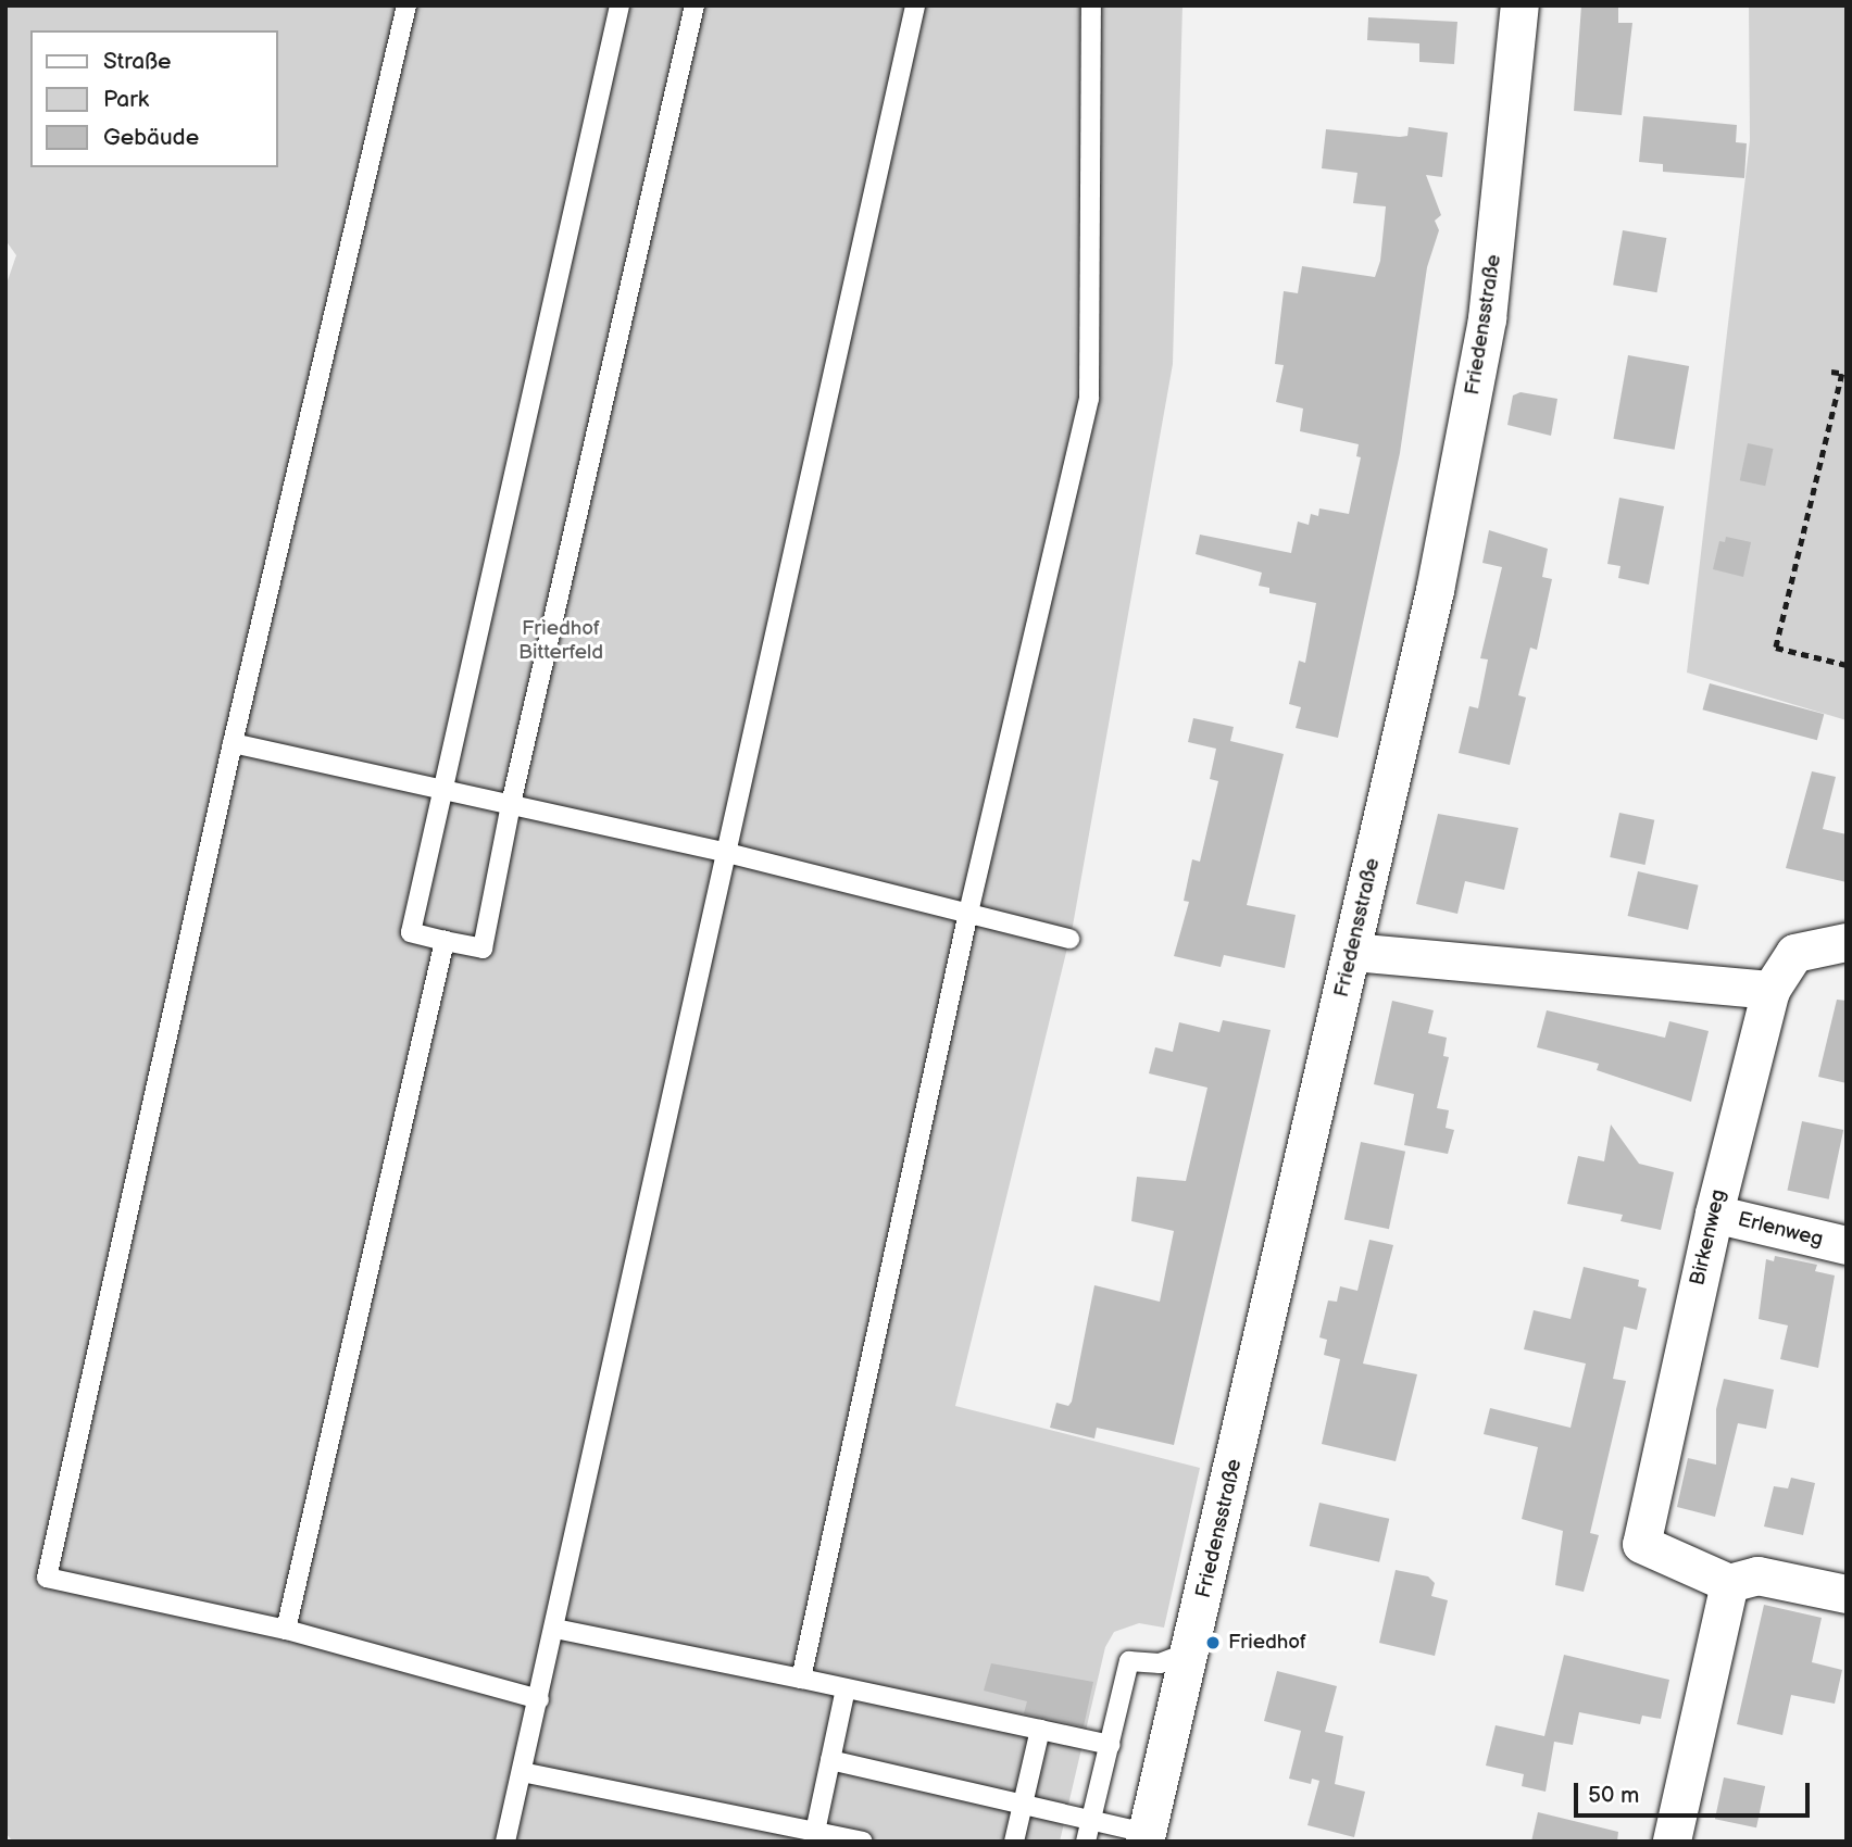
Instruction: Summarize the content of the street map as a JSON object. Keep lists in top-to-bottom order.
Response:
{
  "streets": {
    "street": ["Friedensstraße", "Erlenweg", "Birkenweg"]
  },
  "crossings": [
    ["Erlenweg", "Birkenweg"]
  ],
  "parks": ["Friedhof Bitterfeld"],
  "places": ["Friedhof"],
  "legend": ["Straße", "Park", "Gebäude"],
  "scale_bar": "50 m"
}
